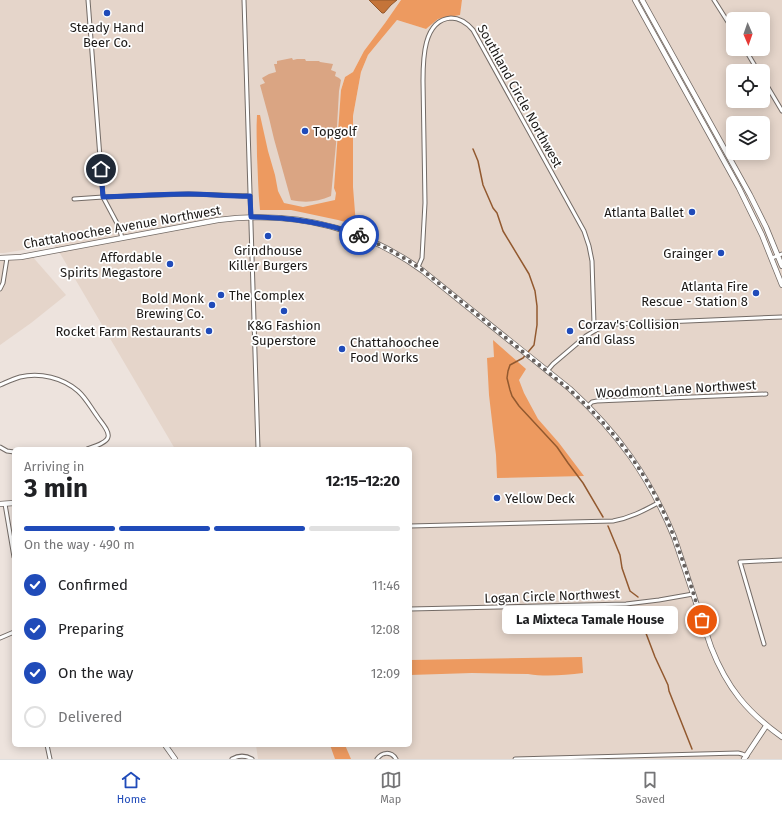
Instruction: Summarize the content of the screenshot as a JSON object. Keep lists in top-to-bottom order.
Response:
{
  "streets": {
    "street": [
      "Southland Circle Northwest",
      "Chattahoochee Avenue Northwest",
      "Woodmont Lane Northwest",
      "Logan Circle Northwest"
    ]
  },
  "crossings": [
    ["Southland Circle Northwest", "Chattahoochee Avenue Northwest"],
    ["Chattahoochee Avenue Northwest", "Woodmont Lane Northwest"],
    ["Chattahoochee Avenue Northwest", "Logan Circle Northwest"]
  ],
  "places": [
    "Steady Hand Beer Co.",
    "Topgolf",
    "Atlanta Ballet",
    "Grindhouse Killer Burgers",
    "Grainger",
    "Affordable Spirits Megastore",
    "Atlanta Fire Rescue - Station 8",
    "The Complex",
    "Bold Monk Brewing Co.",
    "K&G Fashion Superstore",
    "Rocket Farm Restaurants",
    "Corzav's Collision and Glass",
    "Chattahoochee Food Works",
    "Yellow Deck",
    "La Mixteca Tamale House"
  ],
  "north": "bottom",
  "page": {
    "heading": ["3 min", "Arriving in", "12:15–12:20"],
    "bar": "On the way · 490 m",
    "list": [
      ["Confirmed", "11:46"],
      ["Preparing", "12:08"],
      ["On the way", "12:09"],
      "Delivered"
    ],
    "bubble": "La Mixteca Tamale House",
    "tabs": ["Home", "Map", "Saved"]
  }
}
